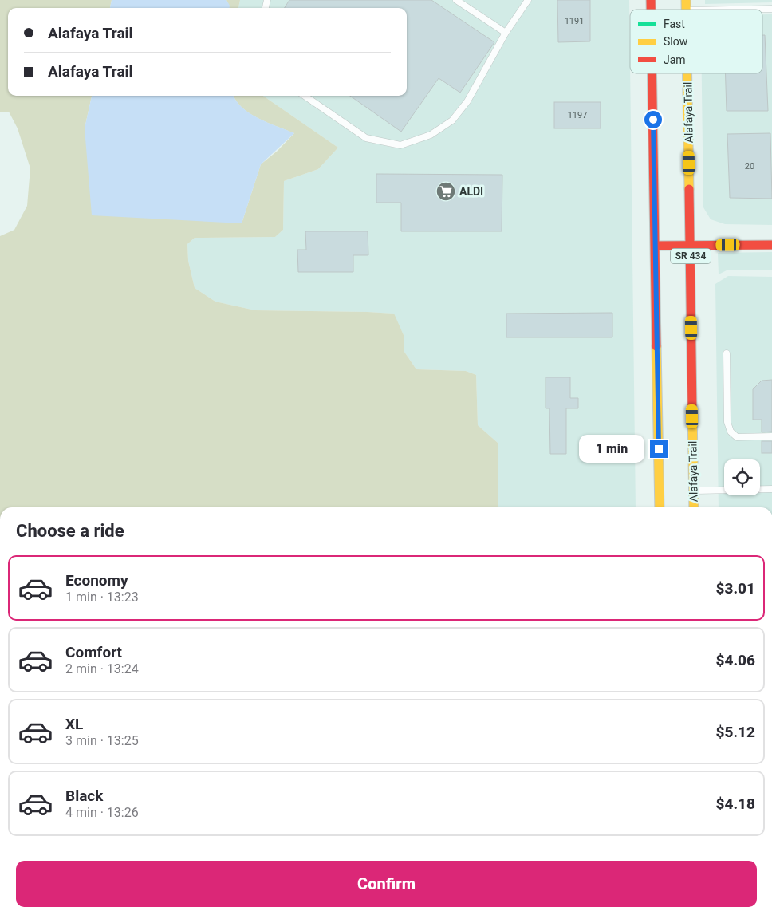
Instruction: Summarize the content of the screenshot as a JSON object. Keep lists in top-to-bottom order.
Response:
{
  "streets": {
    "main road": ["Alafaya Trail", "SR 434"]
  },
  "places": {
    "supermarket": ["ALDI"]
  },
  "house_numbers": ["1191", "1197", "20"],
  "legend": ["Fast", "Slow", "Jam"],
  "page": {
    "banner": ["Alafaya Trail", "Alafaya Trail"],
    "bubble": "1 min",
    "heading": "Choose a ride",
    "list": [
      {
        "name": "Economy",
        "note": "1 min · 13:23",
        "value": "$3.01"
      },
      {
        "name": "Comfort",
        "note": "2 min · 13:24",
        "value": "$4.06"
      },
      {
        "name": "XL",
        "note": "3 min · 13:25",
        "value": "$5.12"
      },
      {
        "name": "Black",
        "note": "4 min · 13:26",
        "value": "$4.18"
      }
    ],
    "buttons": "Confirm"
  }
}
